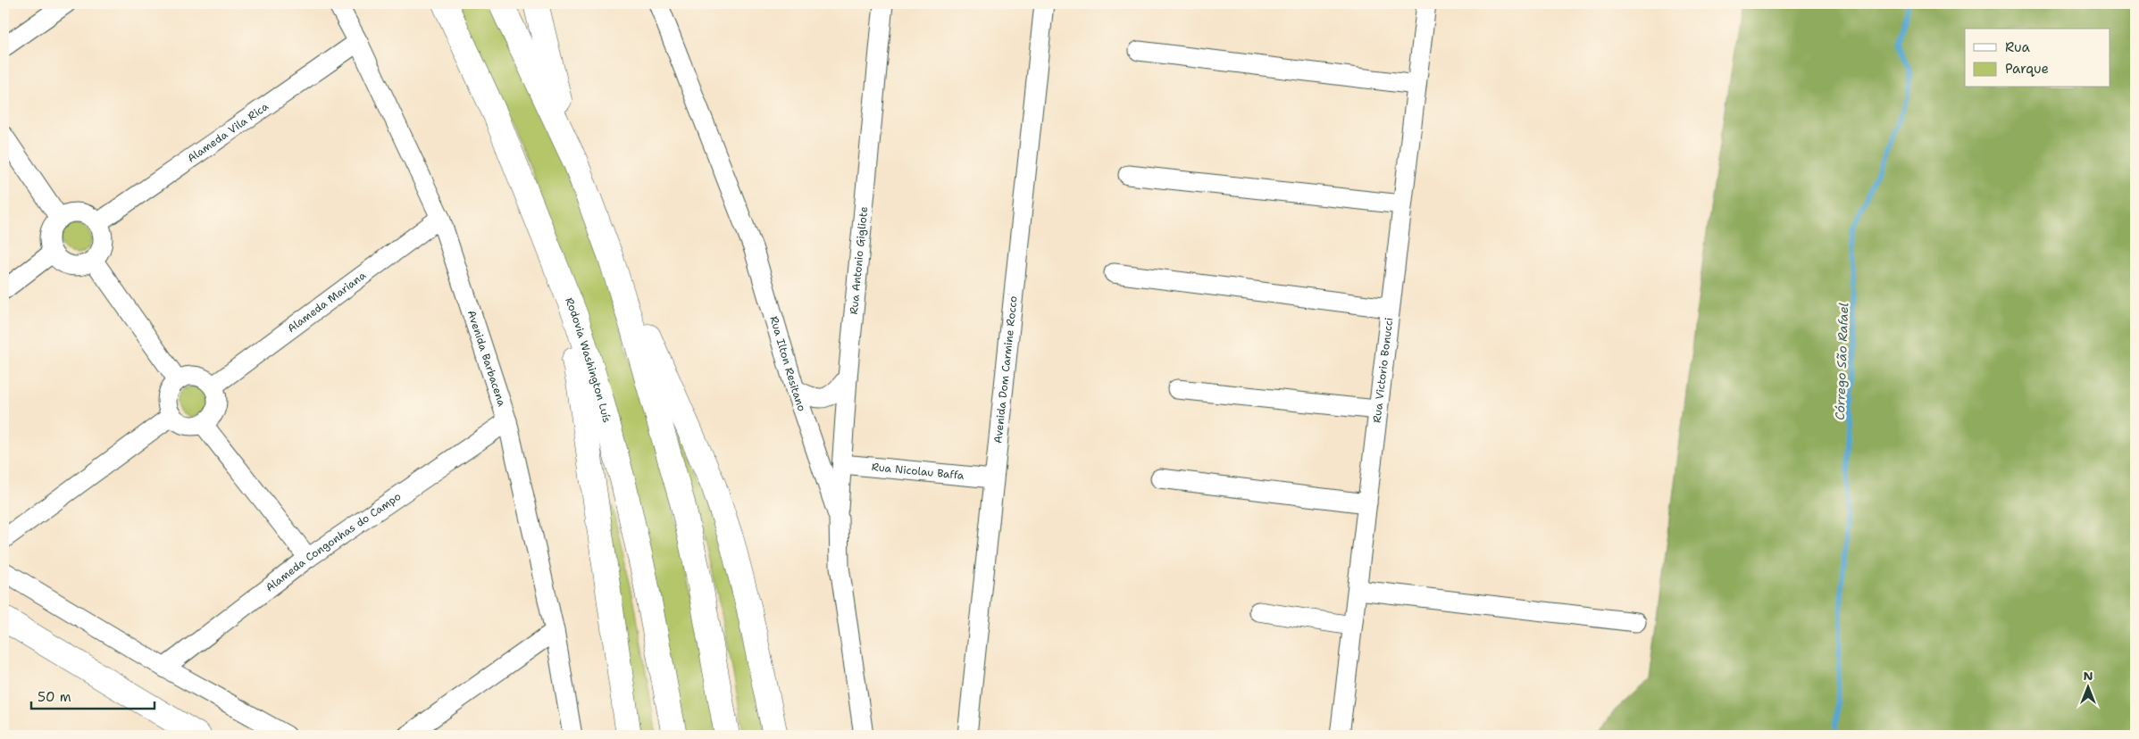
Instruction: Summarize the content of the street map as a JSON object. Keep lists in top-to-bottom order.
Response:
{
  "streets": {
    "main road": ["Rodovia Washington Luís"],
    "street": [
      "Alameda Vila Rica",
      "Rua Antonio Gigliote",
      "Alameda Mariana",
      "Avenida Barbacena",
      "Rua Ilton Resitano",
      "Avenida Dom Carmine Rocco",
      "Rua Victorio Bonucci",
      "Rua Nicolau Baffa",
      "Alameda Congonhas do Campo"
    ]
  },
  "crossings": [
    ["Alameda Vila Rica", "Avenida Barbacena"],
    ["Rua Antonio Gigliote", "Rua Ilton Resitano"],
    ["Rua Antonio Gigliote", "Rua Nicolau Baffa"],
    ["Alameda Mariana", "Avenida Barbacena"],
    ["Avenida Barbacena", "Alameda Congonhas do Campo"],
    ["Avenida Dom Carmine Rocco", "Rua Nicolau Baffa"]
  ],
  "water": ["Córrego São Rafael"],
  "legend": ["Rua", "Parque"],
  "scale_bar": "50 m",
  "north": "top"
}
